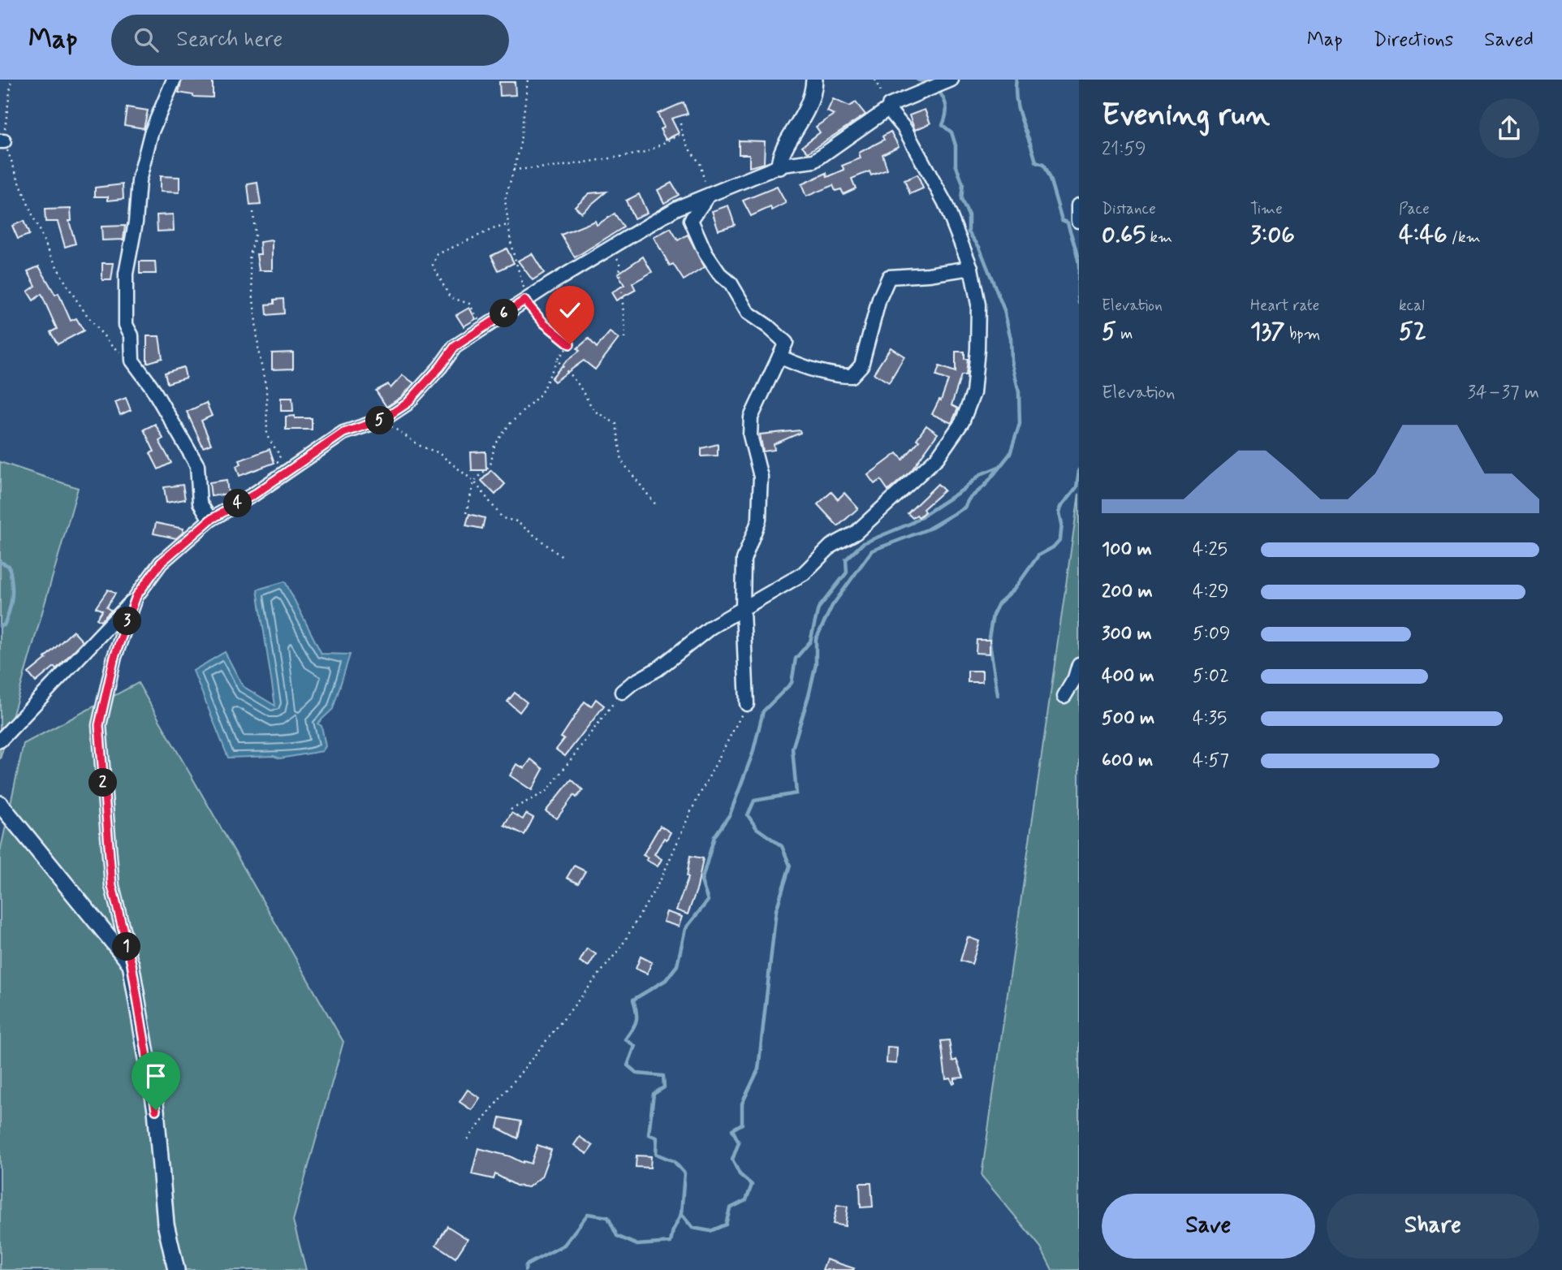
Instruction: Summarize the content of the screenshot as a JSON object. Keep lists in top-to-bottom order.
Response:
{
  "page": {
    "header": "Map",
    "search": "Search here",
    "nav": ["Map", "Directions", "Saved"],
    "heading": ["Evening run", "21:59"],
    "stats": [
      ["Distance", "0.65 km"],
      ["Time", "3:06"],
      ["Pace", "4:46 /km"],
      ["Elevation", "5 m"],
      ["Heart rate", "137 bpm"],
      ["kcal", "52"]
    ],
    "pins": [
      "6",
      "5",
      "4",
      "3",
      "2",
      "1"
    ],
    "chart": ["Elevation", "34–37 m"],
    "list": [
      {
        "name": "100 m",
        "note": "4:25"
      },
      {
        "name": "200 m",
        "note": "4:29"
      },
      {
        "name": "300 m",
        "note": "5:09"
      },
      {
        "name": "400 m",
        "note": "5:02"
      },
      {
        "name": "500 m",
        "note": "4:35"
      },
      {
        "name": "600 m",
        "note": "4:57"
      }
    ],
    "buttons": ["Save", "Share"]
  }
}
